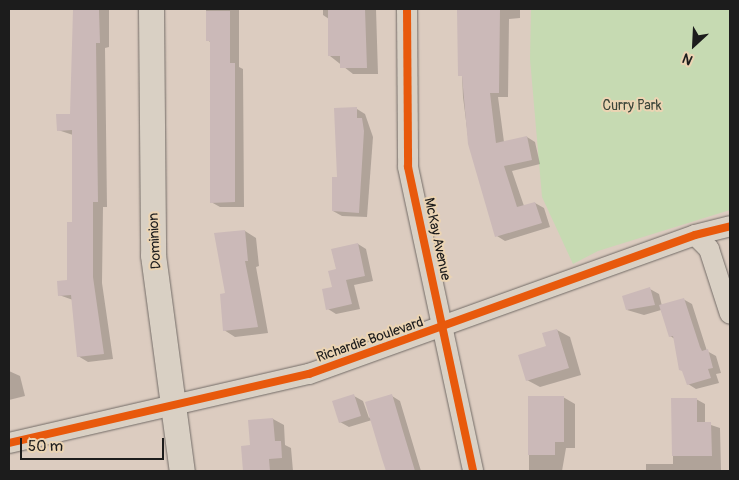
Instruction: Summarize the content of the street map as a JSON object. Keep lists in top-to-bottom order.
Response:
{
  "streets": {
    "street": ["McKay Avenue", "Dominion", "Richardie Boulevard"]
  },
  "crossings": [
    ["McKay Avenue", "Richardie Boulevard"],
    ["Dominion", "Richardie Boulevard"]
  ],
  "parks": ["Curry Park"],
  "scale_bar": "50 m",
  "north": "bottom left"
}
